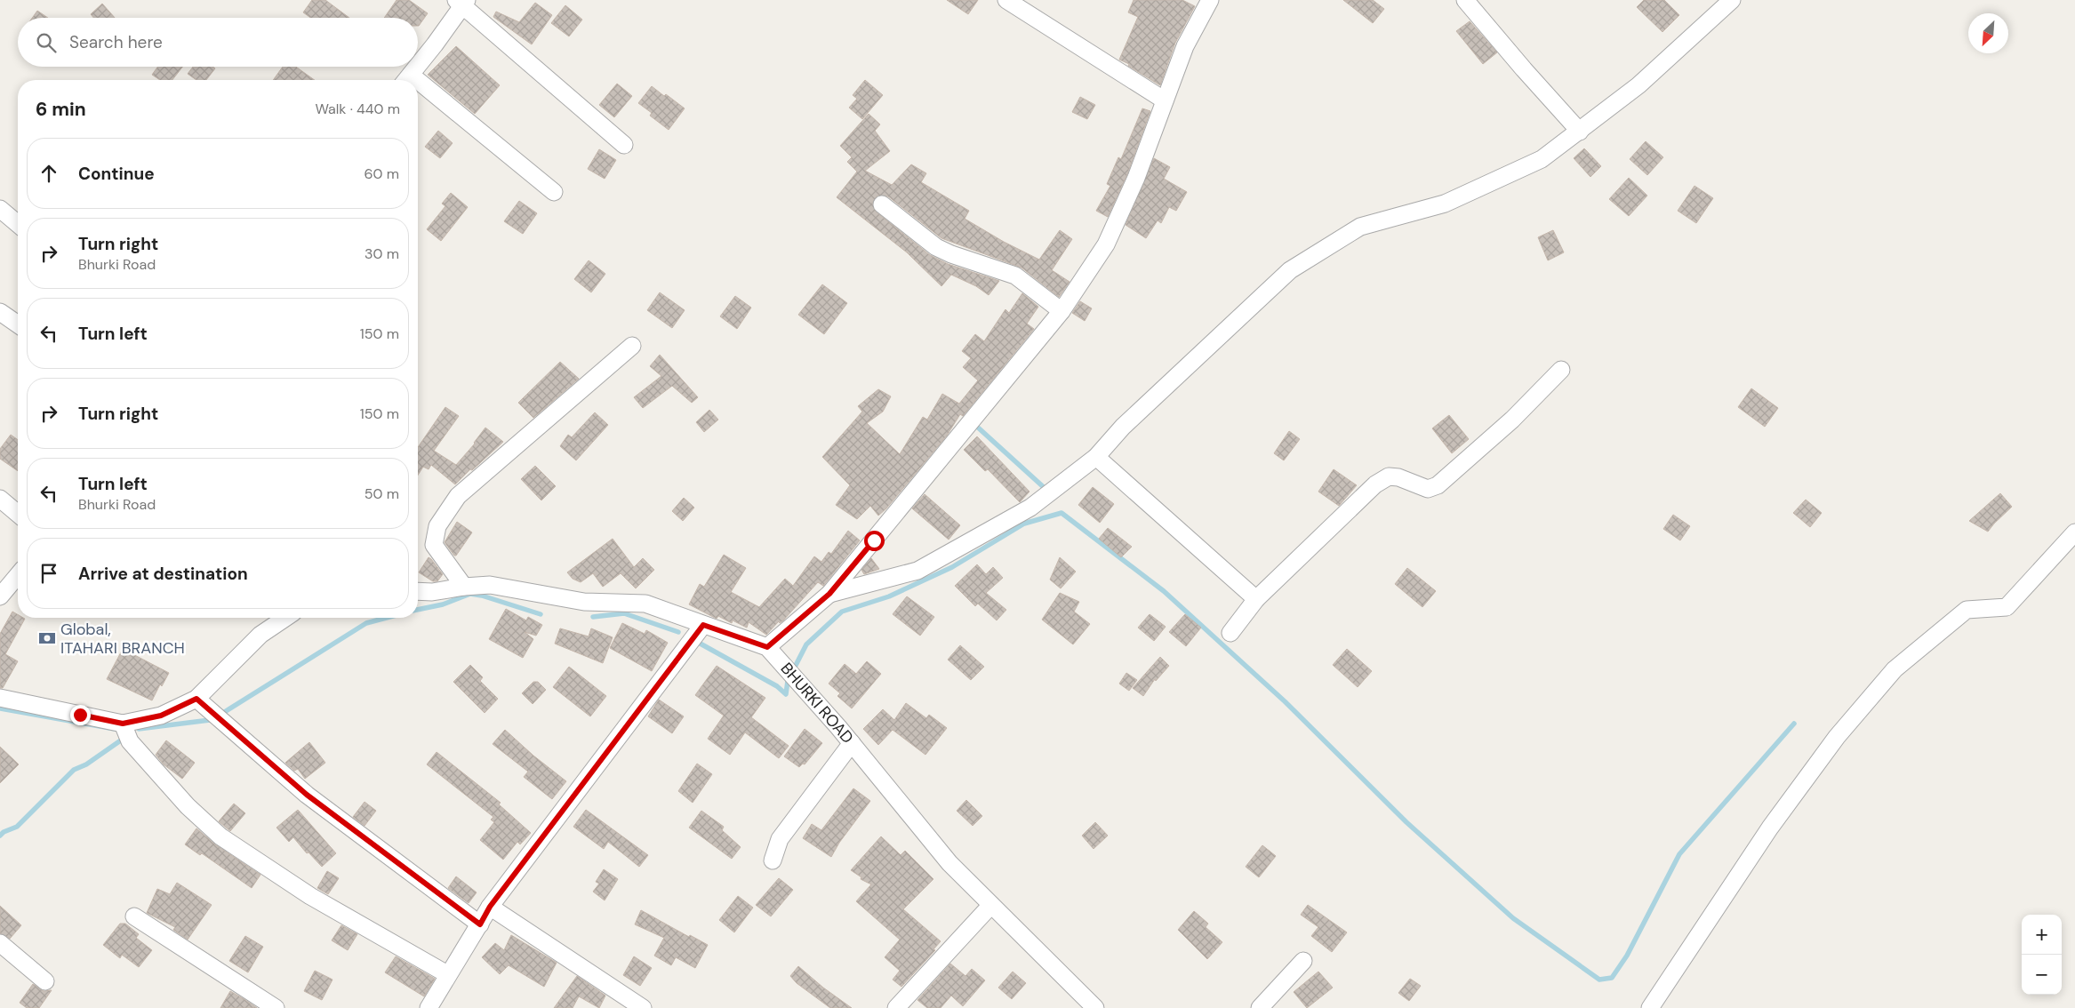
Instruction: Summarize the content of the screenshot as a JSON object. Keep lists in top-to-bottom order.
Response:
{
  "streets": {
    "street": ["BHURKI ROAD"]
  },
  "places": {
    "bank": ["Global, ITAHARI BRANCH"]
  },
  "north": "bottom left",
  "page": {
    "search": "Search here",
    "heading": ["6 min", "Walk · 440 m"],
    "list": [
      ["Continue", "60 m"],
      ["Turn right", "Bhurki Road", "30 m"],
      ["Turn left", "150 m"],
      ["Turn right", "150 m"],
      ["Turn left", "Bhurki Road", "50 m"],
      "Arrive at destination"
    ],
    "map_buttons": ["+", "−"]
  }
}
